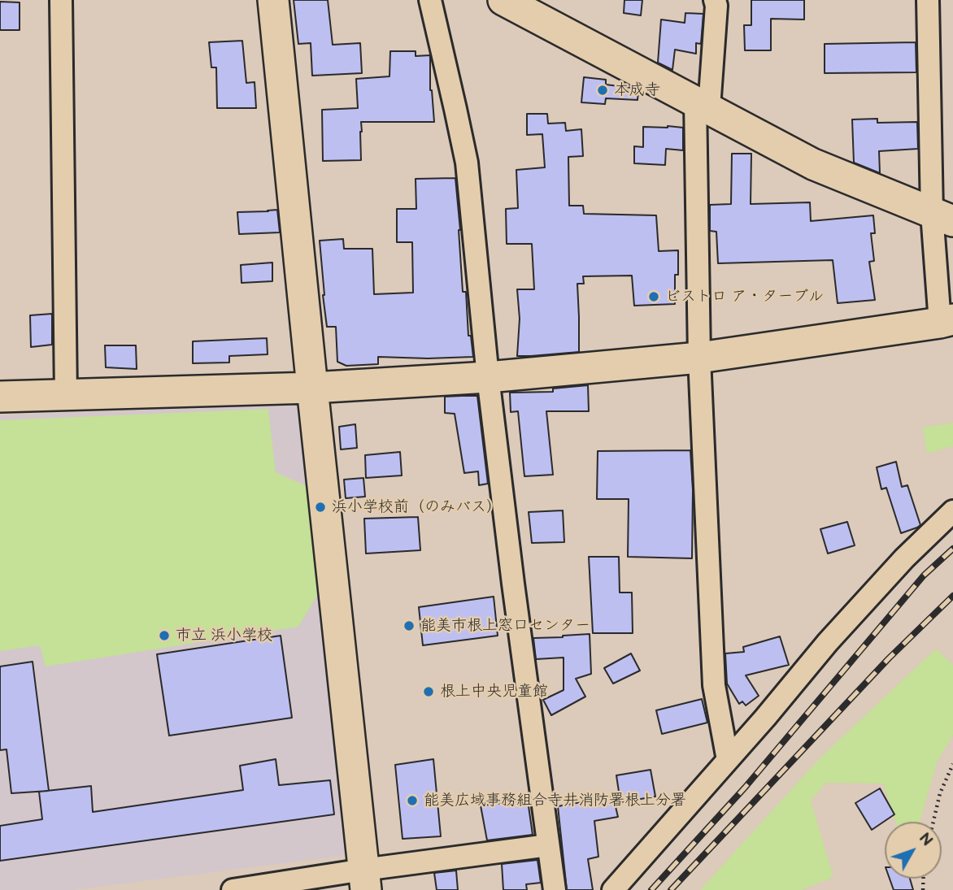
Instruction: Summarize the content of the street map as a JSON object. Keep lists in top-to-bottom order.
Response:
{
  "places": [
    "本成寺",
    "ビストロ ア・ターブル",
    "浜小学校前（のみバス）",
    "能美市根上窓口センター",
    "市立 浜小学校",
    "根上中央児童館",
    "能美広域事務組合寺井消防署根上分署"
  ],
  "north": "top right"
}
